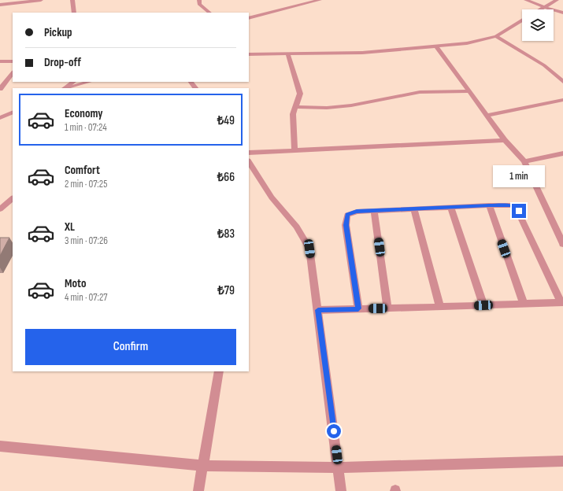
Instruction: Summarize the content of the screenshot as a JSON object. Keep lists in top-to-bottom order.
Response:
{
  "page": {
    "banner": ["Pickup", "Drop-off"],
    "list": [
      {
        "name": "Economy",
        "note": "1 min · 07:24",
        "value": "₺49"
      },
      {
        "name": "Comfort",
        "note": "2 min · 07:25",
        "value": "₺66"
      },
      {
        "name": "XL",
        "note": "3 min · 07:26",
        "value": "₺83"
      },
      {
        "name": "Moto",
        "note": "4 min · 07:27",
        "value": "₺79"
      }
    ],
    "bubble": "1 min",
    "buttons": "Confirm"
  }
}
